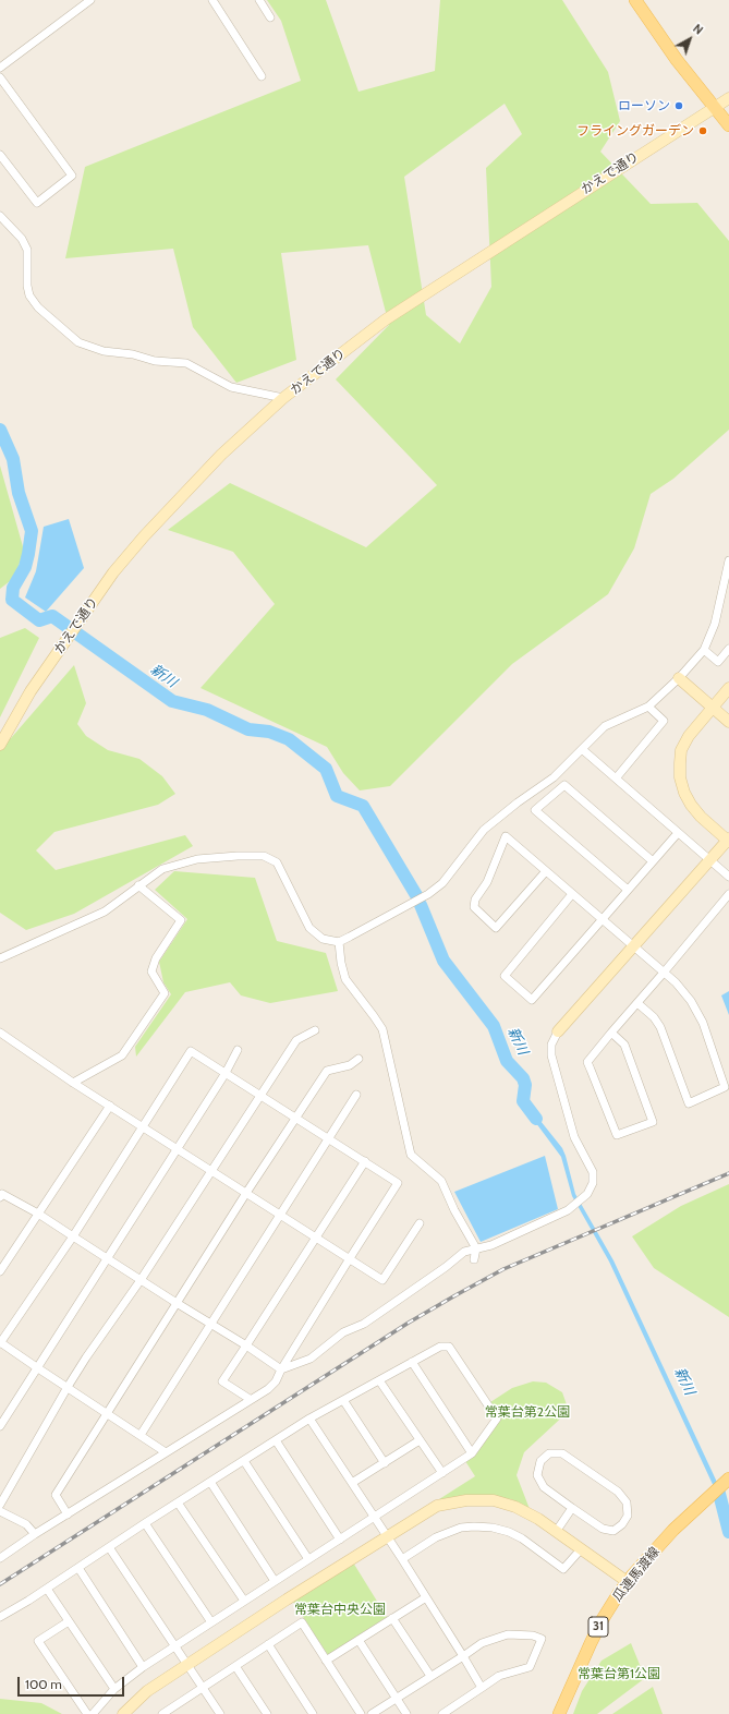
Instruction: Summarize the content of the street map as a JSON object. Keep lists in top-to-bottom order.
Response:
{
  "streets": {
    "main road": ["瓜連馬渡線", "31"],
    "street": ["かえで通り"]
  },
  "water": ["新川"],
  "parks": ["常葉台第2公園", "常葉台中央公園", "常葉台第1公園"],
  "places": ["ローソン", "フライングガーデン"],
  "scale_bar": "100 m",
  "north": "top right"
}
